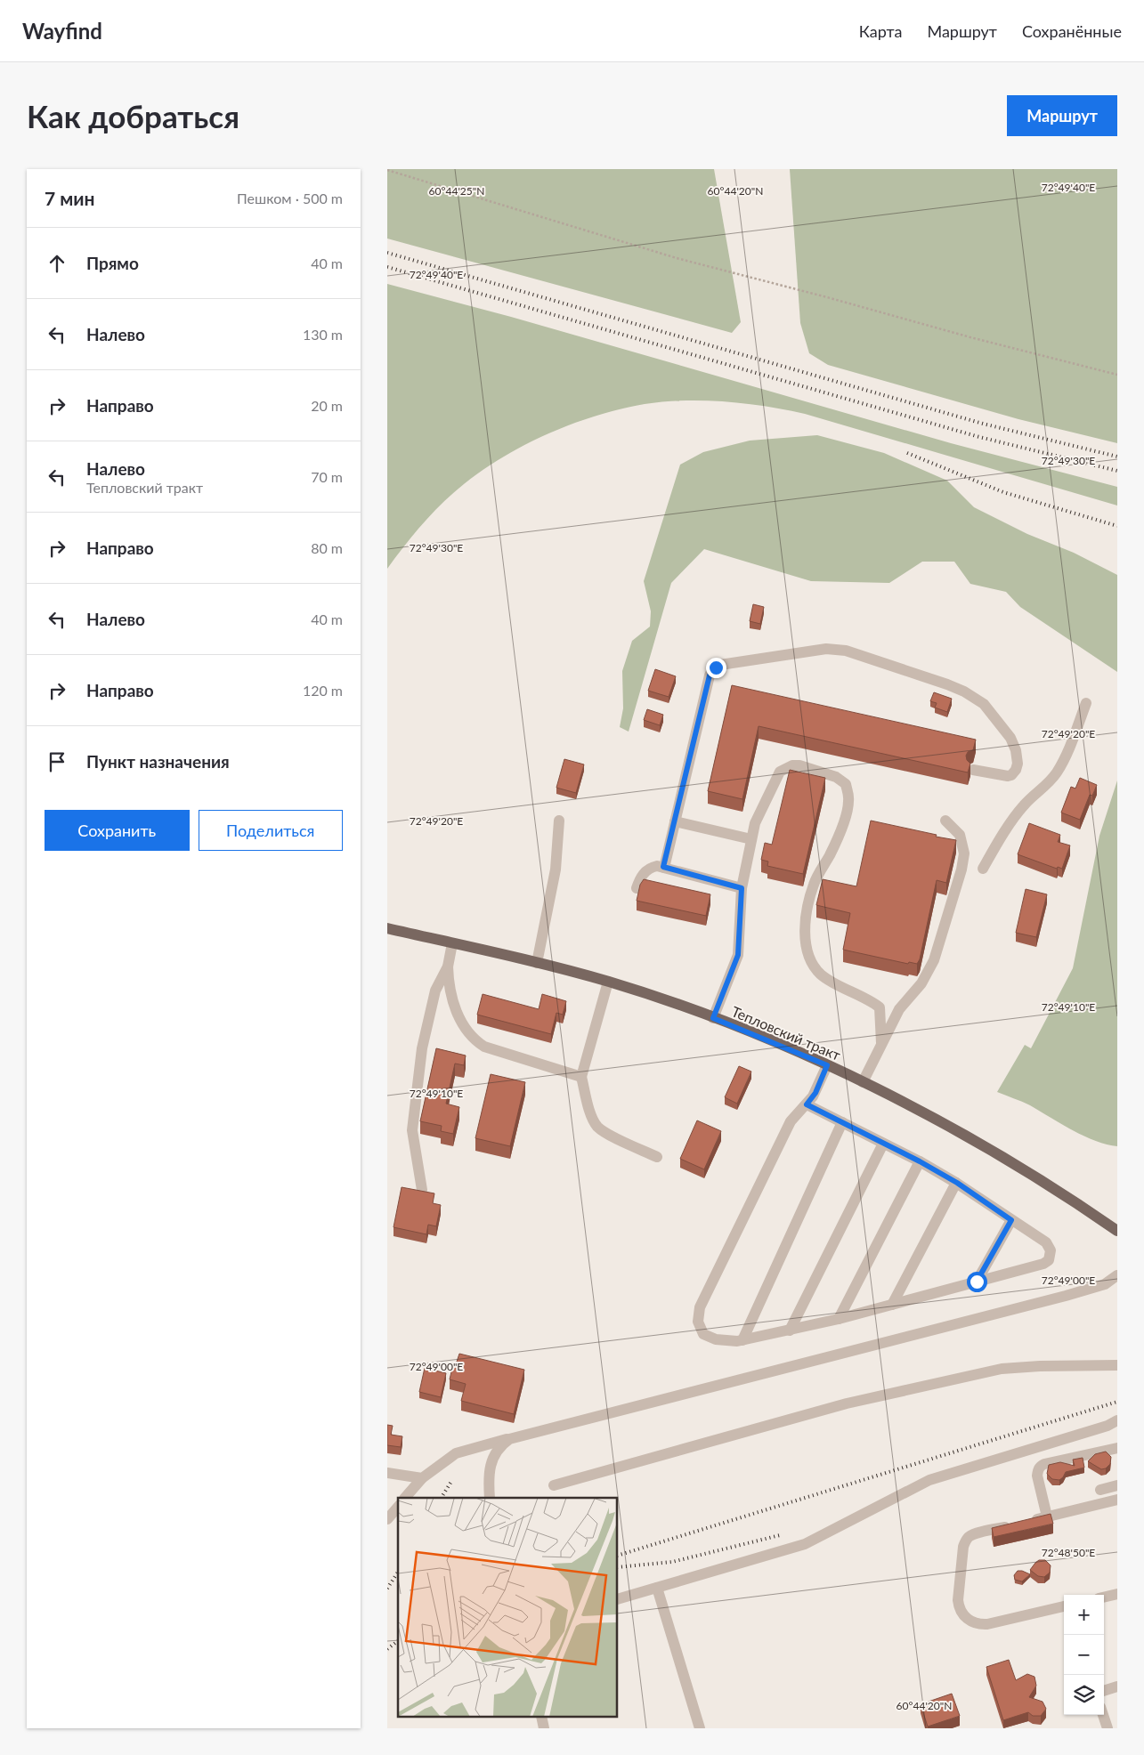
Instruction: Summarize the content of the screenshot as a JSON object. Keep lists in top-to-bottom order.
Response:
{
  "streets": {
    "main road": ["Тепловский тракт"]
  },
  "page": {
    "header": "Wayfind",
    "nav": ["Карта", "Маршрут", "Сохранённые"],
    "buttons": [
      "Маршрут",
      ["Сохранить", "Поделиться"]
    ],
    "title": "Как добраться",
    "heading": ["7 мин", "Пешком · 500 m"],
    "list": [
      ["Прямо", "40 m"],
      ["Налево", "130 m"],
      ["Направо", "20 m"],
      ["Налево", "Тепловский тракт", "70 m"],
      ["Направо", "80 m"],
      ["Налево", "40 m"],
      ["Направо", "120 m"],
      "Пункт назначения"
    ],
    "map_buttons": ["+", "−"]
  },
  "coordinates": [
    "72°49'40\"E",
    "60°44'25\"N",
    "60°44'20\"N",
    "72°49'30\"E",
    "72°49'20\"E",
    "72°49'10\"E",
    "72°49'00\"E",
    "72°48'50\"E"
  ]
}
